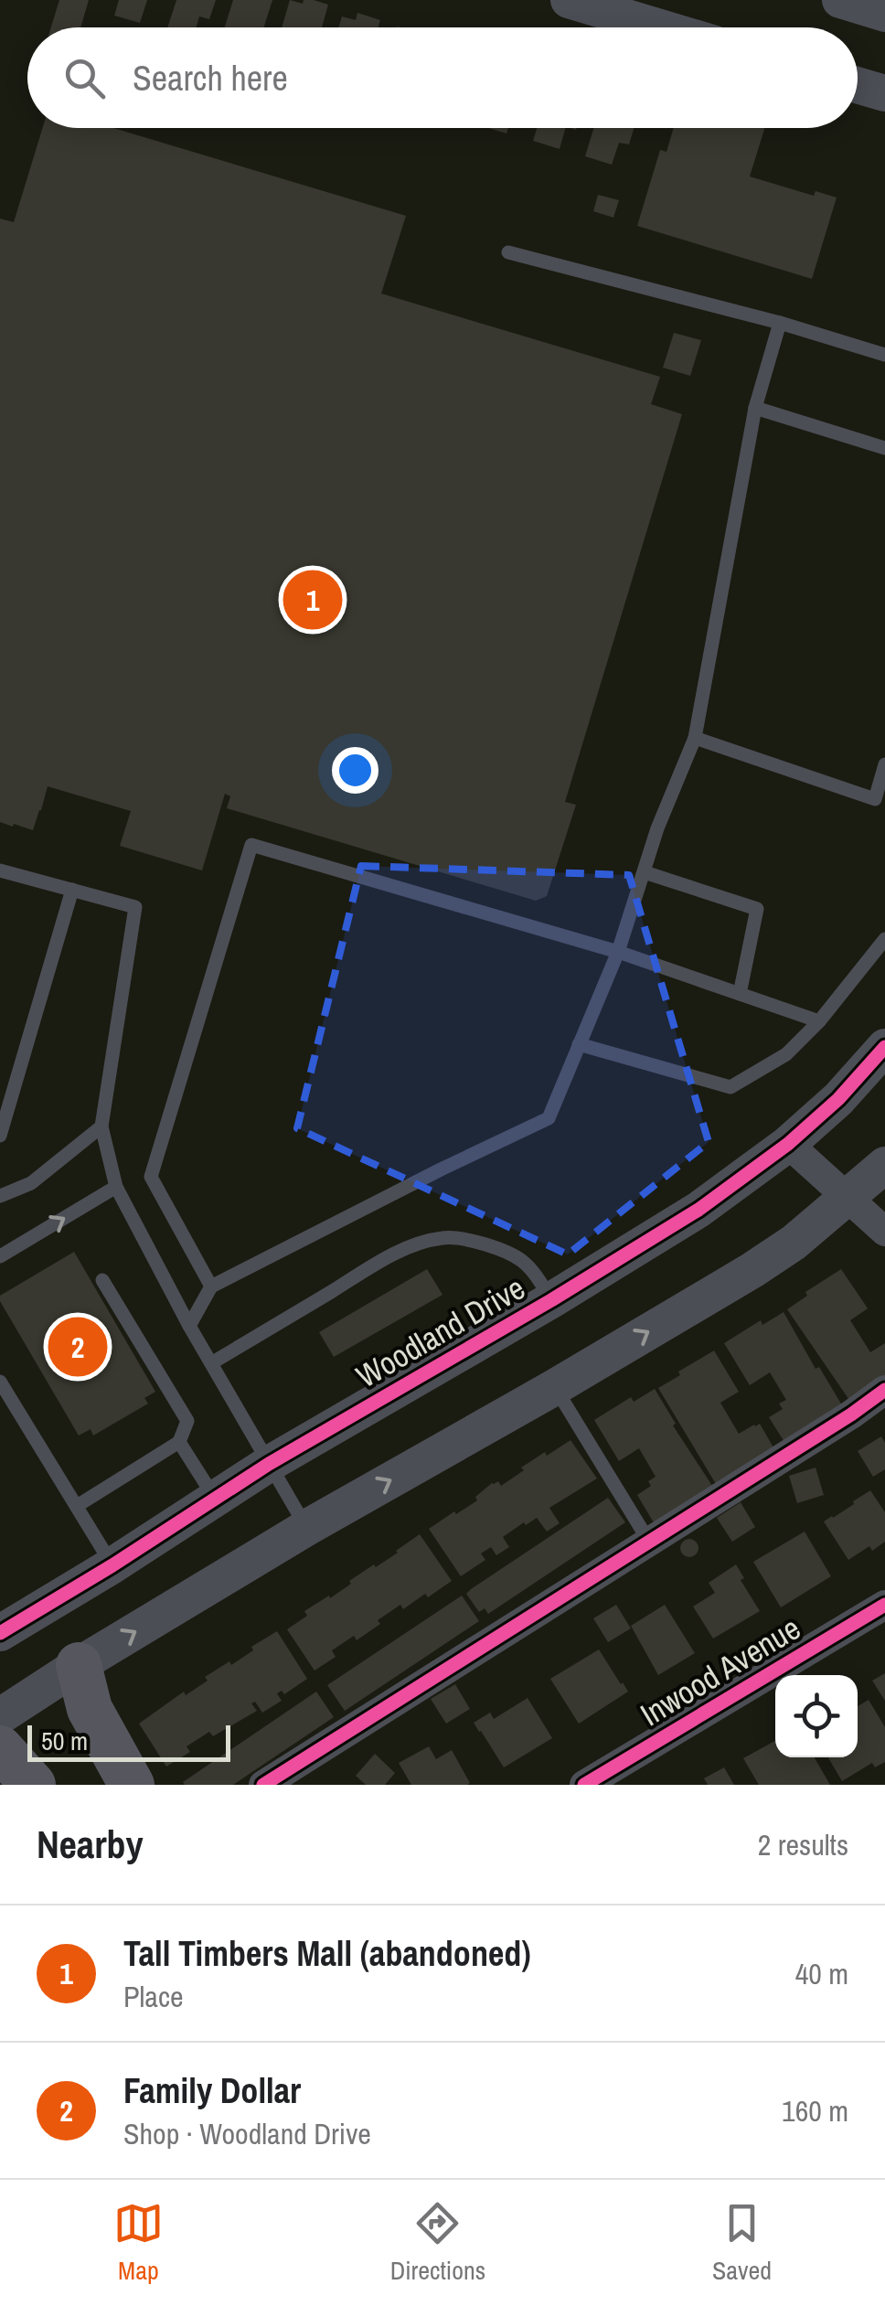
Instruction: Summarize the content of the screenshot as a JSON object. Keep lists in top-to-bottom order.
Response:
{
  "streets": {
    "street": ["Woodland Drive", "Inwood Avenue"]
  },
  "scale_bar": "50 m",
  "page": {
    "search": "Search here",
    "pins": ["1", "2"],
    "scale": "50 m",
    "heading": ["Nearby", "2 results"],
    "list": [
      {
        "mark": "1",
        "name": "Tall Timbers Mall (abandoned)",
        "note": "Place",
        "value": "40 m"
      },
      {
        "mark": "2",
        "name": "Family Dollar",
        "note": "Shop · Woodland Drive",
        "value": "160 m"
      }
    ],
    "nav": ["Map", "Directions", "Saved"]
  }
}
